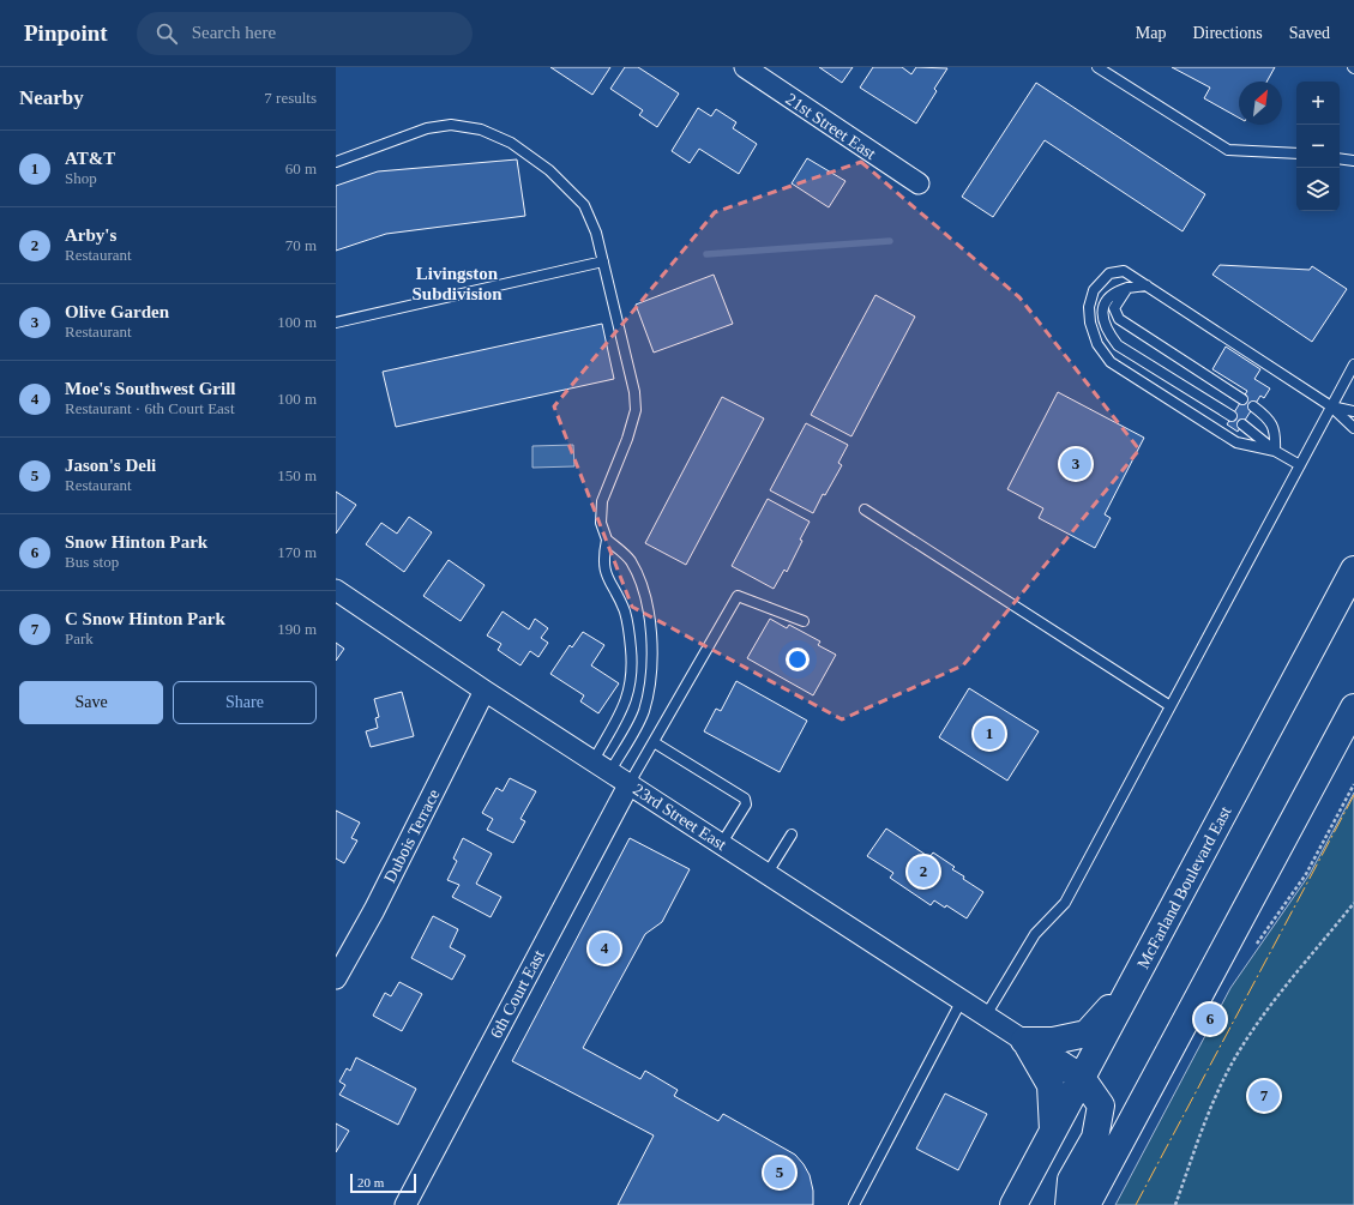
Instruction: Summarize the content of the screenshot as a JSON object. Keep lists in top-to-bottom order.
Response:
{
  "streets": {
    "highway": ["McFarland Boulevard East"],
    "street": [
      "21st Street East",
      "23rd Street East",
      "Dubois Terrace",
      "6th Court East"
    ]
  },
  "crossings": [
    ["23rd Street East", "Dubois Terrace"],
    ["23rd Street East", "6th Court East"]
  ],
  "districts": ["Livingston Subdivision"],
  "scale_bar": "20 m",
  "north": "top right",
  "page": {
    "header": "Pinpoint",
    "search": "Search here",
    "nav": ["Map", "Directions", "Saved"],
    "heading": ["Nearby", "7 results"],
    "map_buttons": ["+", "−"],
    "list": [
      {
        "mark": "1",
        "name": "AT&T",
        "note": "Shop",
        "value": "60 m"
      },
      {
        "mark": "2",
        "name": "Arby's",
        "note": "Restaurant",
        "value": "70 m"
      },
      {
        "mark": "3",
        "name": "Olive Garden",
        "note": "Restaurant",
        "value": "100 m"
      },
      {
        "mark": "4",
        "name": "Moe's Southwest Grill",
        "note": "Restaurant · 6th Court East",
        "value": "100 m"
      },
      {
        "mark": "5",
        "name": "Jason's Deli",
        "note": "Restaurant",
        "value": "150 m"
      },
      {
        "mark": "6",
        "name": "Snow Hinton Park",
        "note": "Bus stop",
        "value": "170 m"
      },
      {
        "mark": "7",
        "name": "C Snow Hinton Park",
        "note": "Park",
        "value": "190 m"
      }
    ],
    "pins": [
      "3",
      "1",
      "2",
      "4",
      "6",
      "7",
      "5"
    ],
    "buttons": ["Save", "Share"],
    "scale": "20 m"
  }
}
